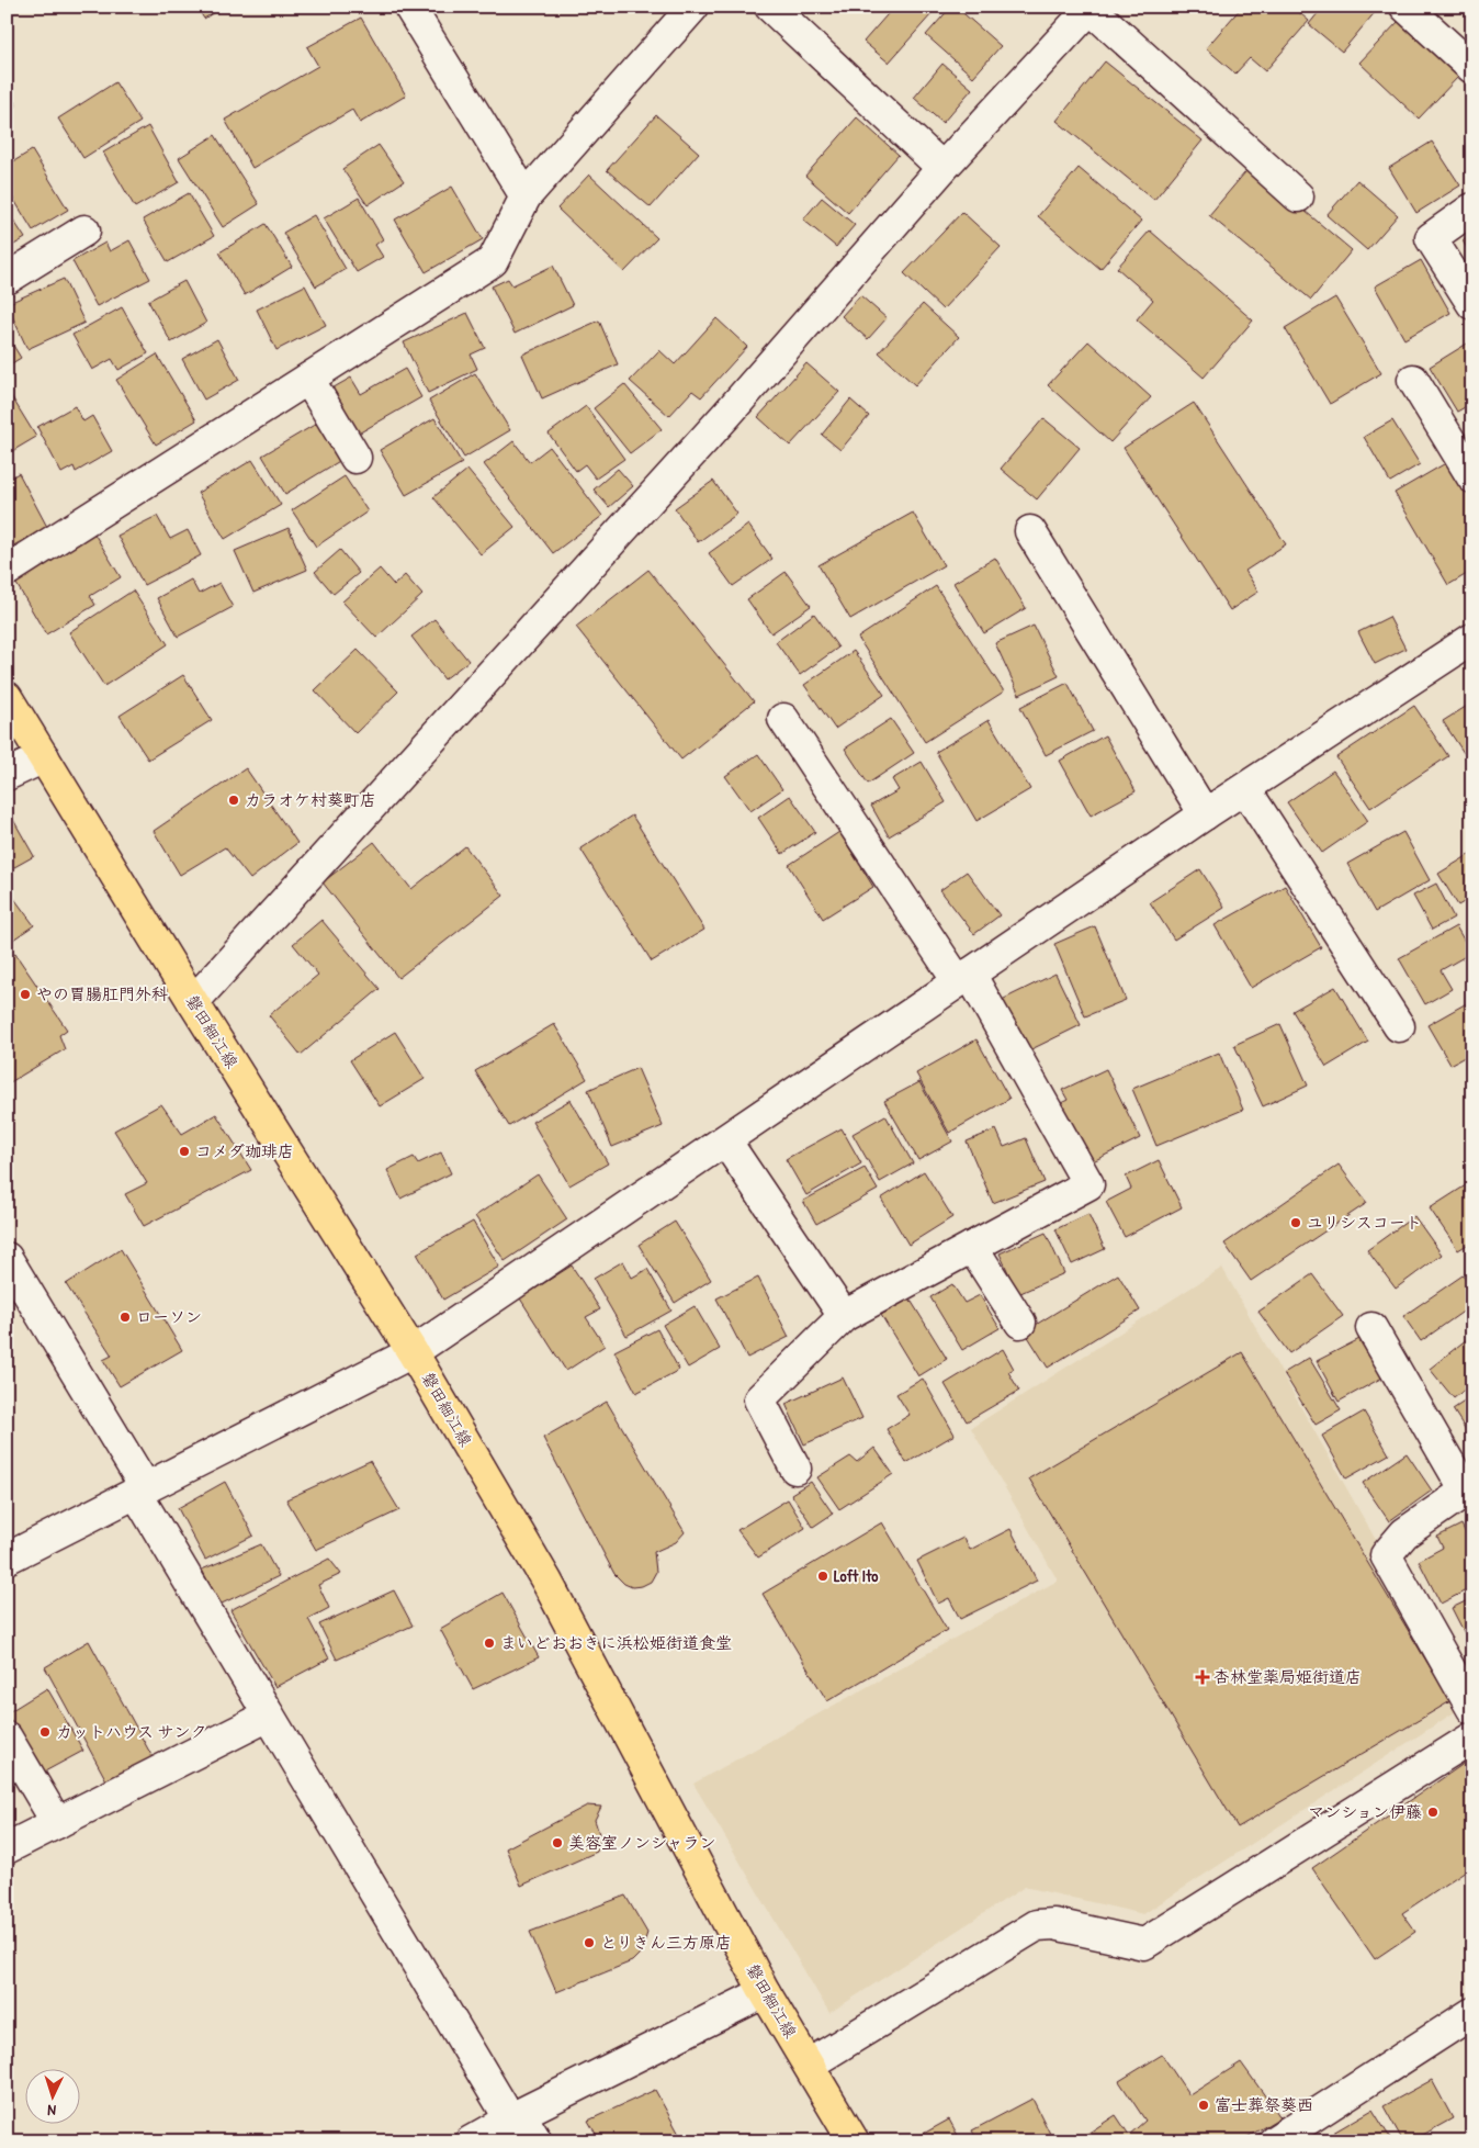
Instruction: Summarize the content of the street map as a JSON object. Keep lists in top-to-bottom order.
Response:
{
  "streets": {
    "main road": ["磐田細江線"]
  },
  "places": {
    "other": [
      "カラオケ村葵町店",
      "やの胃腸肛門外科",
      "コメダ珈琲店",
      "ユリシスコート",
      "ローソン",
      "Loft Ito",
      "まいどおおきに浜松姫街道食堂",
      "カットハウス サンク",
      "マンション伊藤",
      "美容室ノンシャラン",
      "とりきん三方原店",
      "富士葬祭葵西"
    ],
    "health": ["杏林堂薬局姫街道店"]
  },
  "north": "bottom"
}
